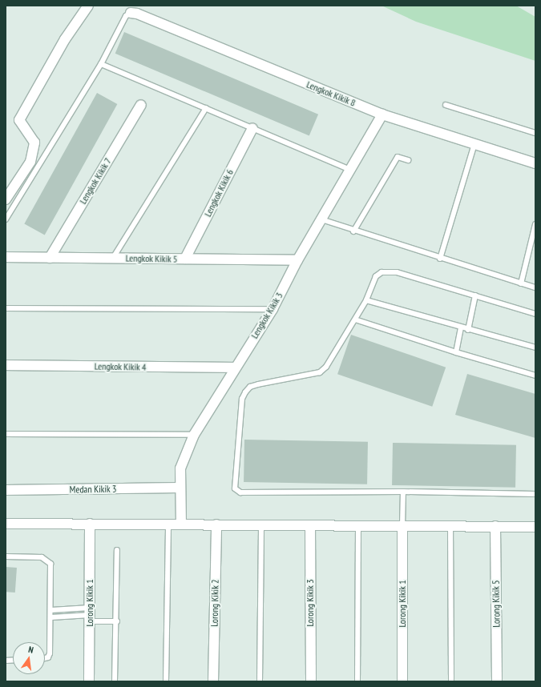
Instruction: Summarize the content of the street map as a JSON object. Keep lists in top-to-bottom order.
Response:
{
  "streets": {
    "street": [
      "Lengkok Kikik 8",
      "Lengkok Kikik 7",
      "Lengkok Kikik 6",
      "Lengkok Kikik 5",
      "Lengkok Kikik 3",
      "Lengkok Kikik 4",
      "Medan Kikik 3",
      "Lorong Kikik 1",
      "Lorong Kikik 2",
      "Lorong Kikik 3",
      "Lorong Kikik 5"
    ]
  },
  "crossings": [
    ["Lengkok Kikik 8", "Lengkok Kikik 3"],
    ["Lengkok Kikik 7", "Lengkok Kikik 5"],
    ["Lengkok Kikik 6", "Lengkok Kikik 5"],
    ["Lengkok Kikik 5", "Lengkok Kikik 3"],
    ["Lengkok Kikik 3", "Lengkok Kikik 4"],
    ["Lengkok Kikik 3", "Medan Kikik 3"]
  ],
  "north": "top"
}
